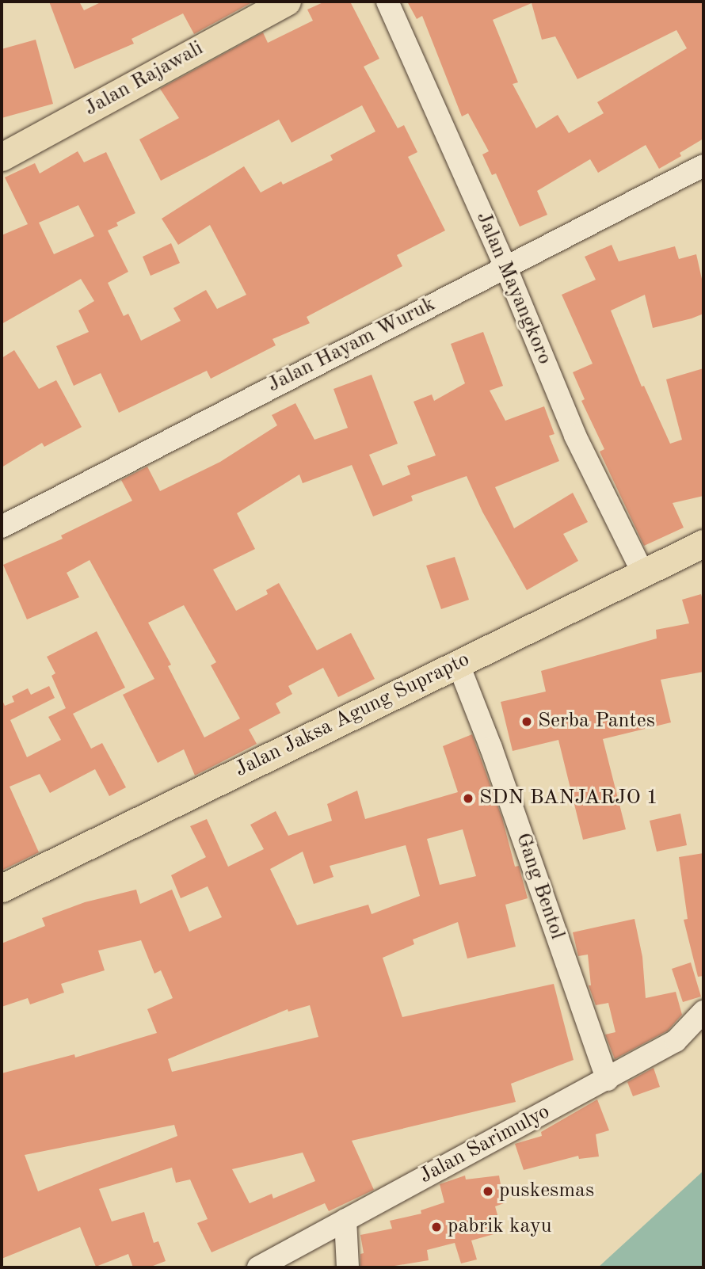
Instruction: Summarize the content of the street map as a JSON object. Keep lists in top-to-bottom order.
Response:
{
  "streets": {
    "main road": ["Jalan Rajawali", "Jalan Jaksa Agung Suprapto"],
    "street": [
      "Jalan Mayangkoro",
      "Jalan Hayam Wuruk",
      "Gang Bentol",
      "Jalan Sarimulyo"
    ]
  },
  "crossings": [
    ["Jalan Mayangkoro", "Jalan Hayam Wuruk"],
    ["Jalan Mayangkoro", "Jalan Jaksa Agung Suprapto"],
    ["Jalan Jaksa Agung Suprapto", "Gang Bentol"],
    ["Gang Bentol", "Jalan Sarimulyo"]
  ],
  "places": [
    "Serba Pantes",
    "SDN BANJARJO 1",
    "puskesmas",
    "pabrik kayu"
  ]
}
